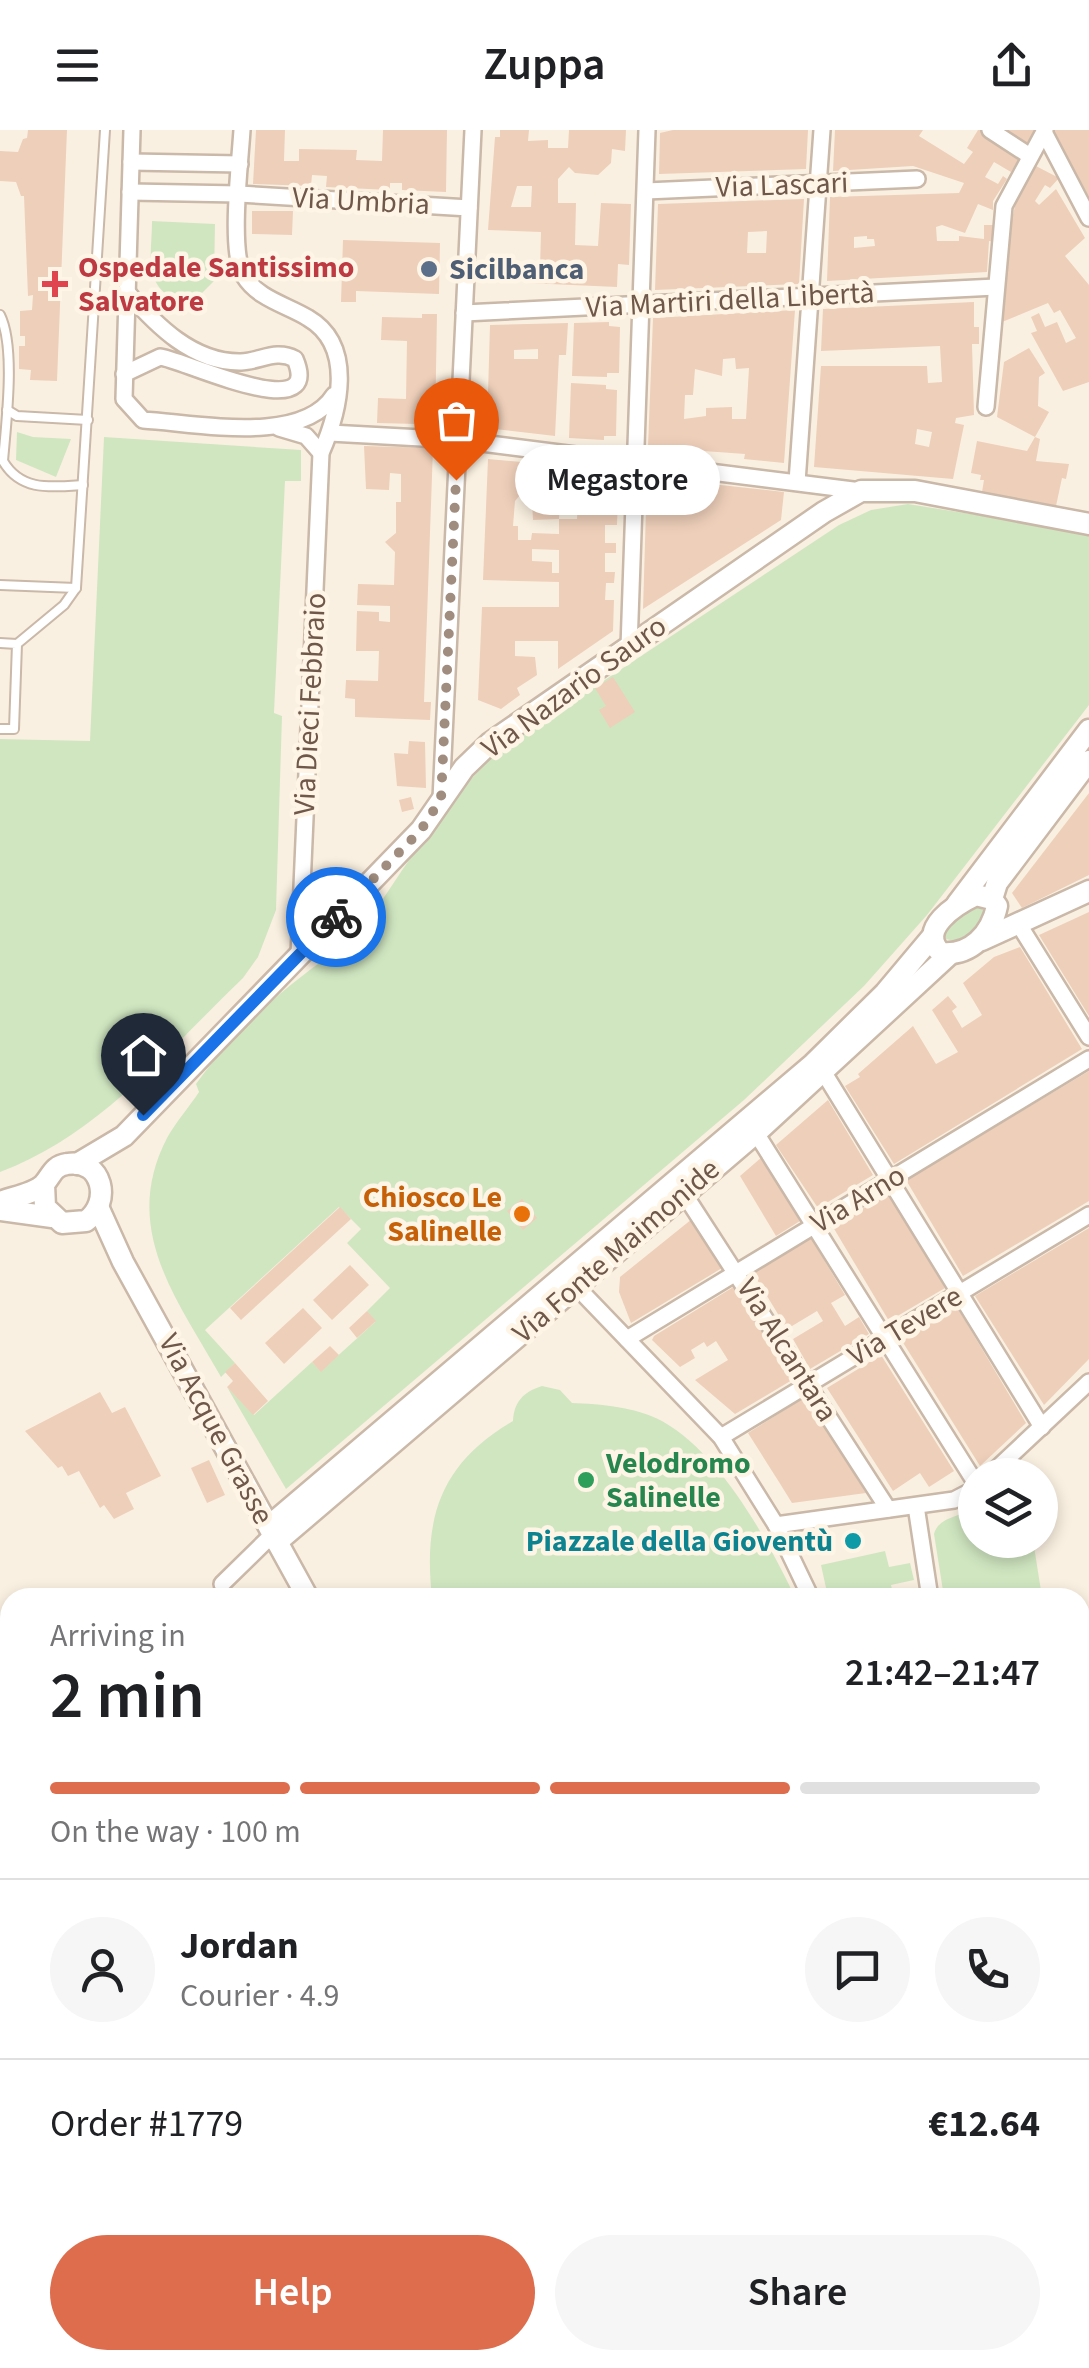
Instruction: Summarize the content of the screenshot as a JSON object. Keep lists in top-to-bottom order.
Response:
{
  "streets": {
    "street": [
      "Via Lascari",
      "Via Umbria",
      "Via Martiri della Libertà",
      "Via Nazario Sauro",
      "Via Dieci Febbraio",
      "Via Arno",
      "Via Fonte Maimonide",
      "Via Tevere",
      "Via Alcantara",
      "Via Acque Grasse"
    ]
  },
  "crossings": [
    ["Via Nazario Sauro", "Via Dieci Febbraio"],
    ["Via Arno", "Via Alcantara"],
    ["Via Fonte Maimonide", "Via Alcantara"],
    ["Via Fonte Maimonide", "Via Acque Grasse"],
    ["Via Tevere", "Via Alcantara"]
  ],
  "places": {
    "other": [
      "Sicilbanca",
      "Megastore",
      "Chiosco Le Salinelle",
      "Velodromo Salinelle",
      "Piazzale della Gioventù"
    ],
    "health": ["Ospedale Santissimo Salvatore"]
  },
  "page": {
    "header": "Zuppa",
    "bubble": "Megastore",
    "heading": ["2 min", "Arriving in", "21:42–21:47"],
    "panel": [
      "Jordan",
      "Courier · 4.9",
      "Order #1779",
      "€12.64"
    ],
    "bar": "On the way · 100 m",
    "buttons": ["Help", "Share"]
  }
}
